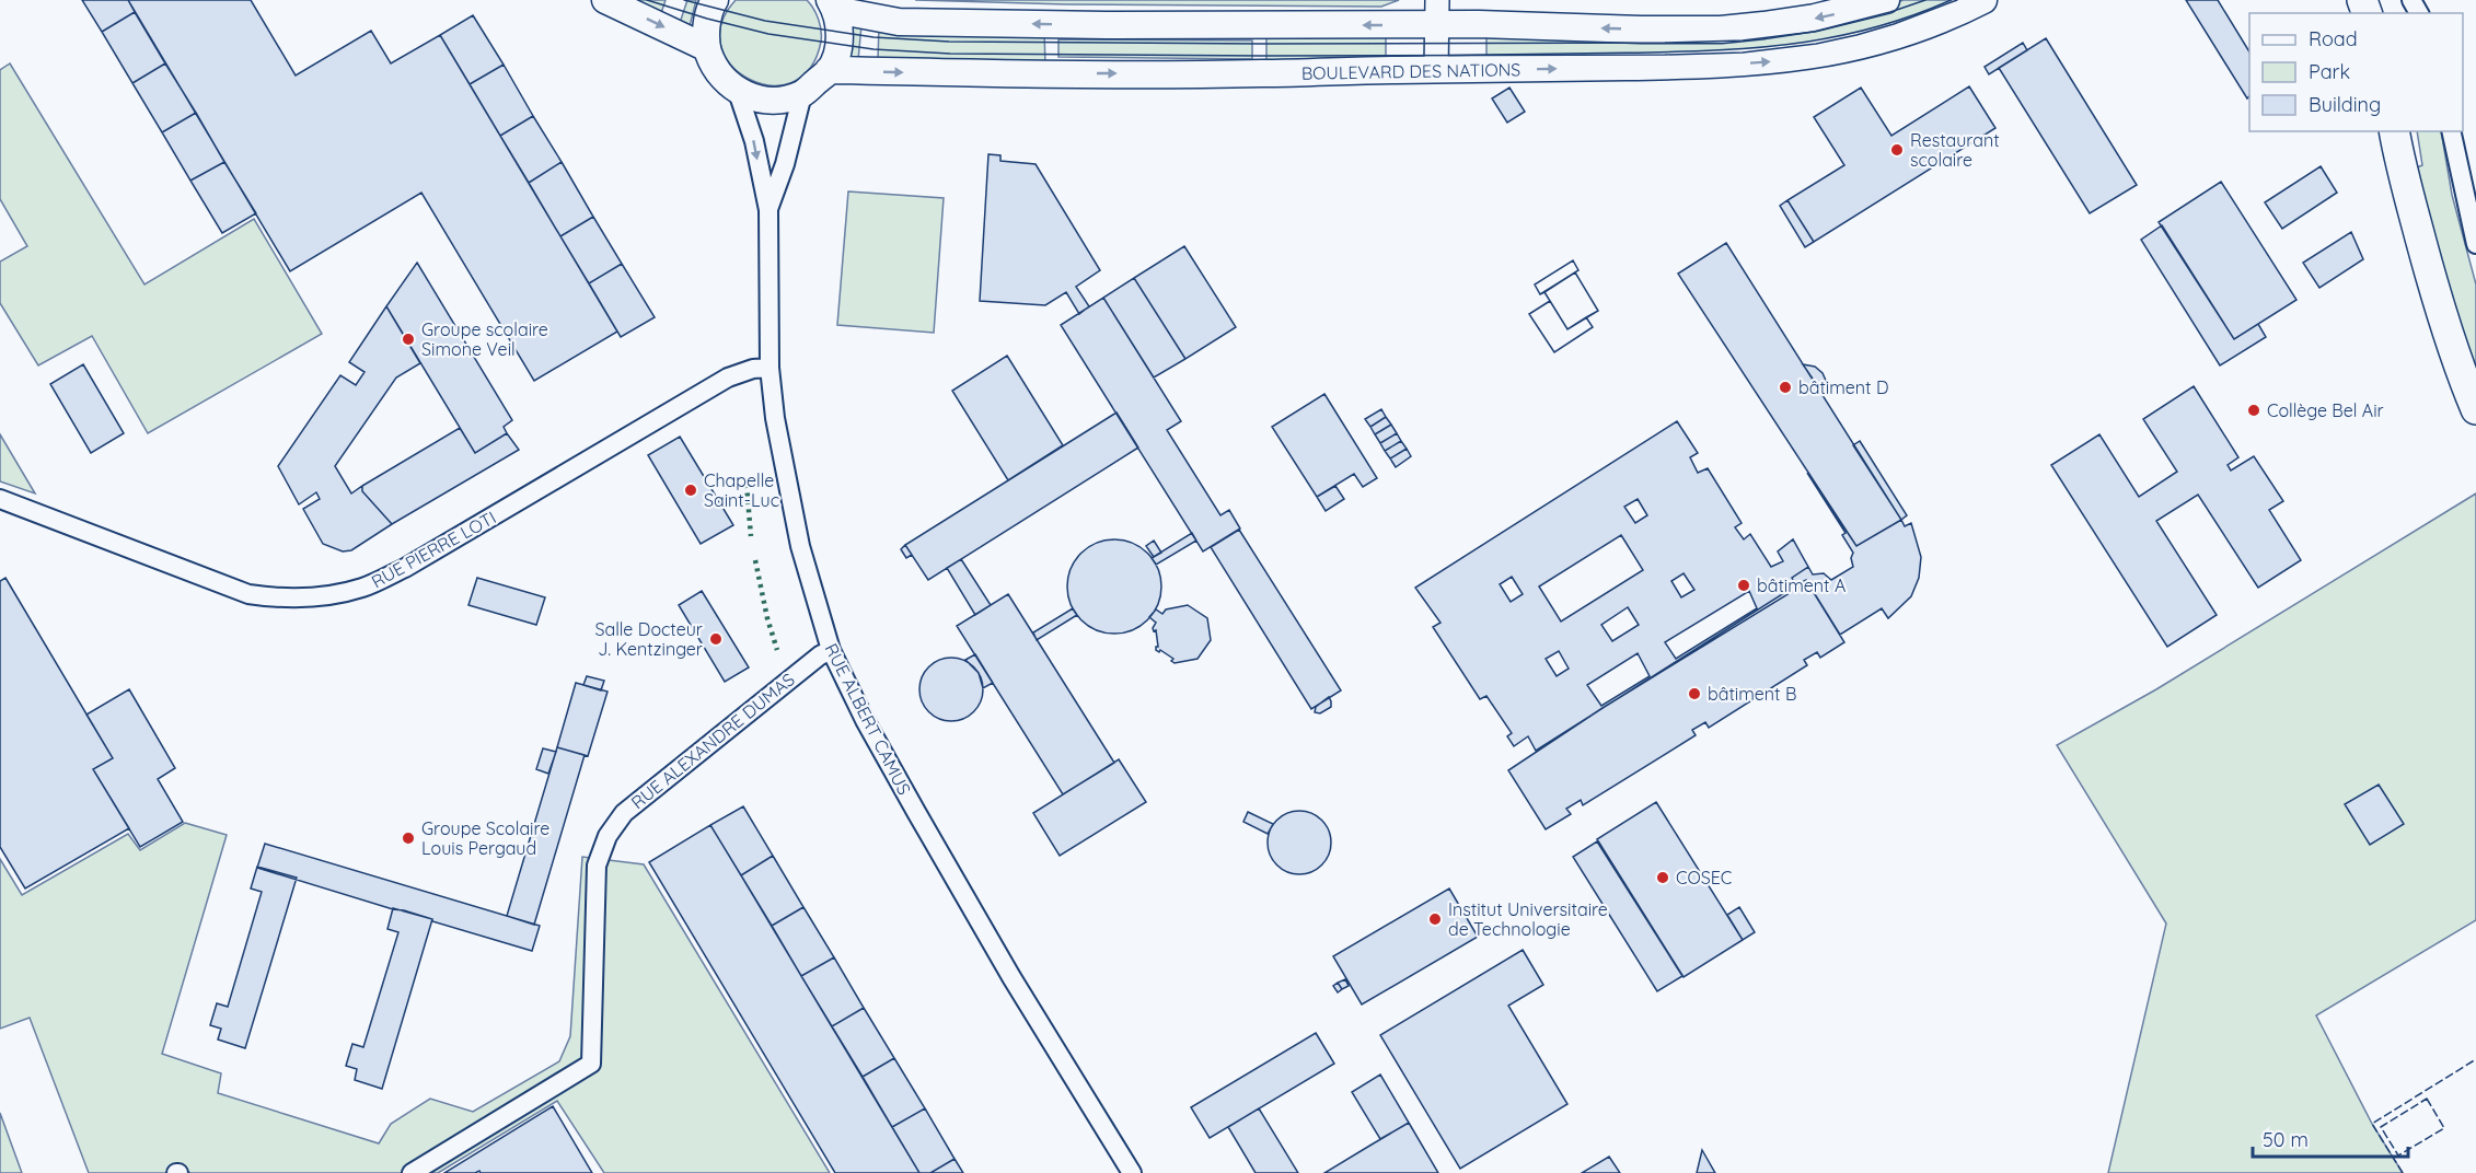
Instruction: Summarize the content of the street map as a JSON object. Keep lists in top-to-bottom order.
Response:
{
  "streets": {
    "main road": ["BOULEVARD DES NATIONS"],
    "street": ["RUE PIERRE LOTI", "RUE ALBERT CAMUS", "RUE ALEXANDRE DUMAS"]
  },
  "crossings": [
    ["RUE PIERRE LOTI", "RUE ALBERT CAMUS"],
    ["RUE ALBERT CAMUS", "RUE ALEXANDRE DUMAS"]
  ],
  "places": [
    "Restaurant scolaire",
    "Groupe scolaire Simone Veil",
    "bâtiment D",
    "Collège Bel Air",
    "Chapelle Saint-Luc",
    "bâtiment A",
    "Salle Docteur J. Kentzinger",
    "bâtiment B",
    "Groupe Scolaire Louis Pergaud",
    "COSEC",
    "Institut Universitaire de Technologie"
  ],
  "legend": ["Road", "Park", "Building"],
  "scale_bar": "50 m"
}
